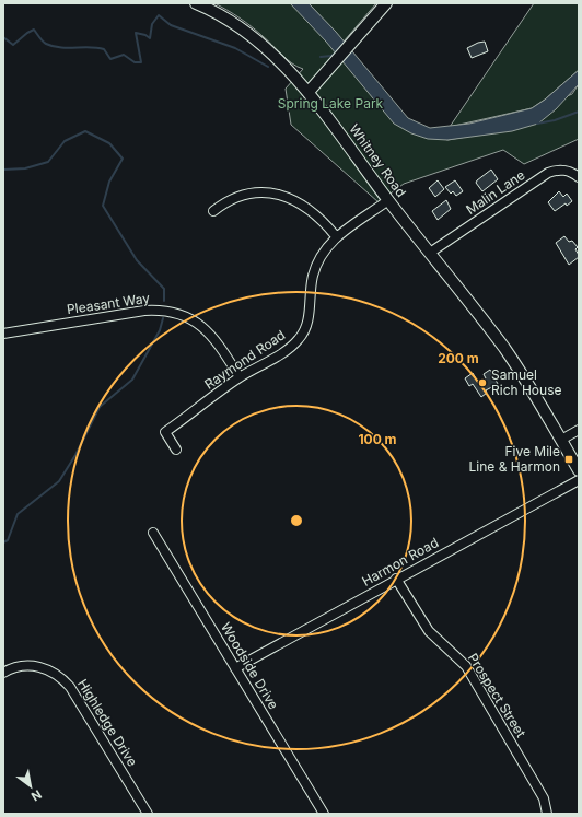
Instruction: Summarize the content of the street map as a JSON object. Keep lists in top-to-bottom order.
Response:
{
  "streets": {
    "main road": ["Whitney Road"],
    "street": [
      "Malin Lane",
      "Pleasant Way",
      "Raymond Road",
      "Harmon Road",
      "Woodside Drive",
      "Prospect Street",
      "Highledge Drive"
    ]
  },
  "crossings": [
    ["Whitney Road", "Malin Lane"],
    ["Whitney Road", "Raymond Road"],
    ["Pleasant Way", "Raymond Road"],
    ["Harmon Road", "Woodside Drive"],
    ["Harmon Road", "Prospect Street"]
  ],
  "parks": ["Spring Lake Park"],
  "places": {
    "other": ["Samuel Rich House"],
    "transit": ["Five Mile Line & Harmon"]
  },
  "north": "bottom right",
  "rings": ["200 m", "100 m"]
}
